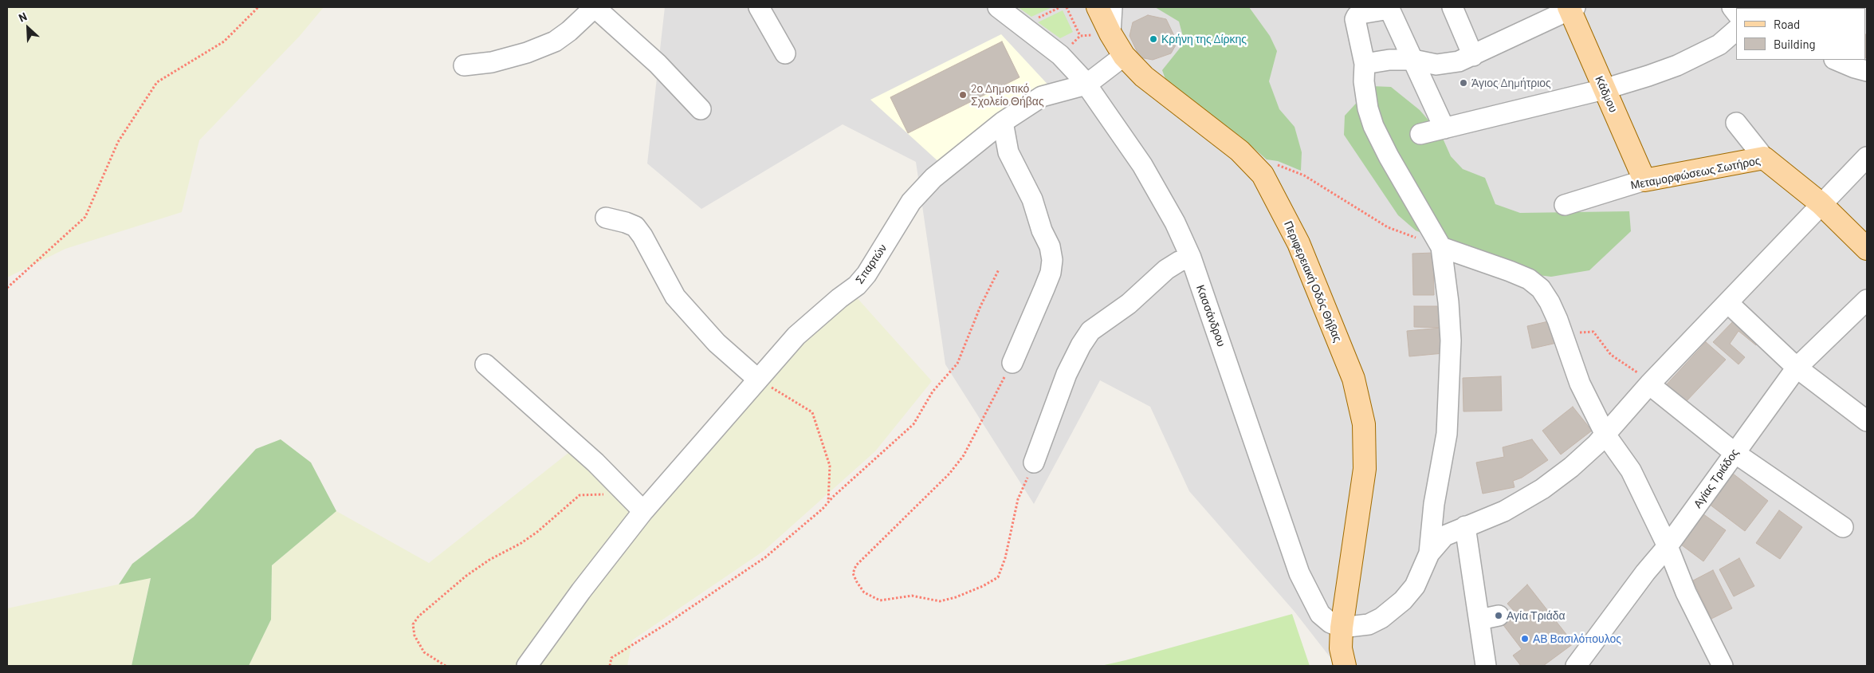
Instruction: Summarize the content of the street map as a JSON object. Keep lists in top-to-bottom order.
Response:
{
  "streets": {
    "main road": ["Κάδμου", "Μεταμορφώσεως Σωτήρος", "Περιφερειακή Οδός Θήβας"],
    "street": ["Σπαρτών", "Κασσάνδρου", "Αγίας Τριάδος"]
  },
  "crossings": [
    ["Κάδμου", "Μεταμορφώσεως Σωτήρος"],
    ["Σπαρτών", "Κασσάνδρου"],
    ["Περιφερειακή Οδός Θήβας", "Κασσάνδρου"]
  ],
  "places": [
    "Κρήνη της Δίρκης",
    "Άγιος Δημήτριος",
    "2ο Δημοτικό Σχολείο Θήβας",
    "Αγία Τριάδα",
    "ΑΒ Βασιλόπουλος"
  ],
  "legend": ["Road", "Building"],
  "north": "top left"
}
